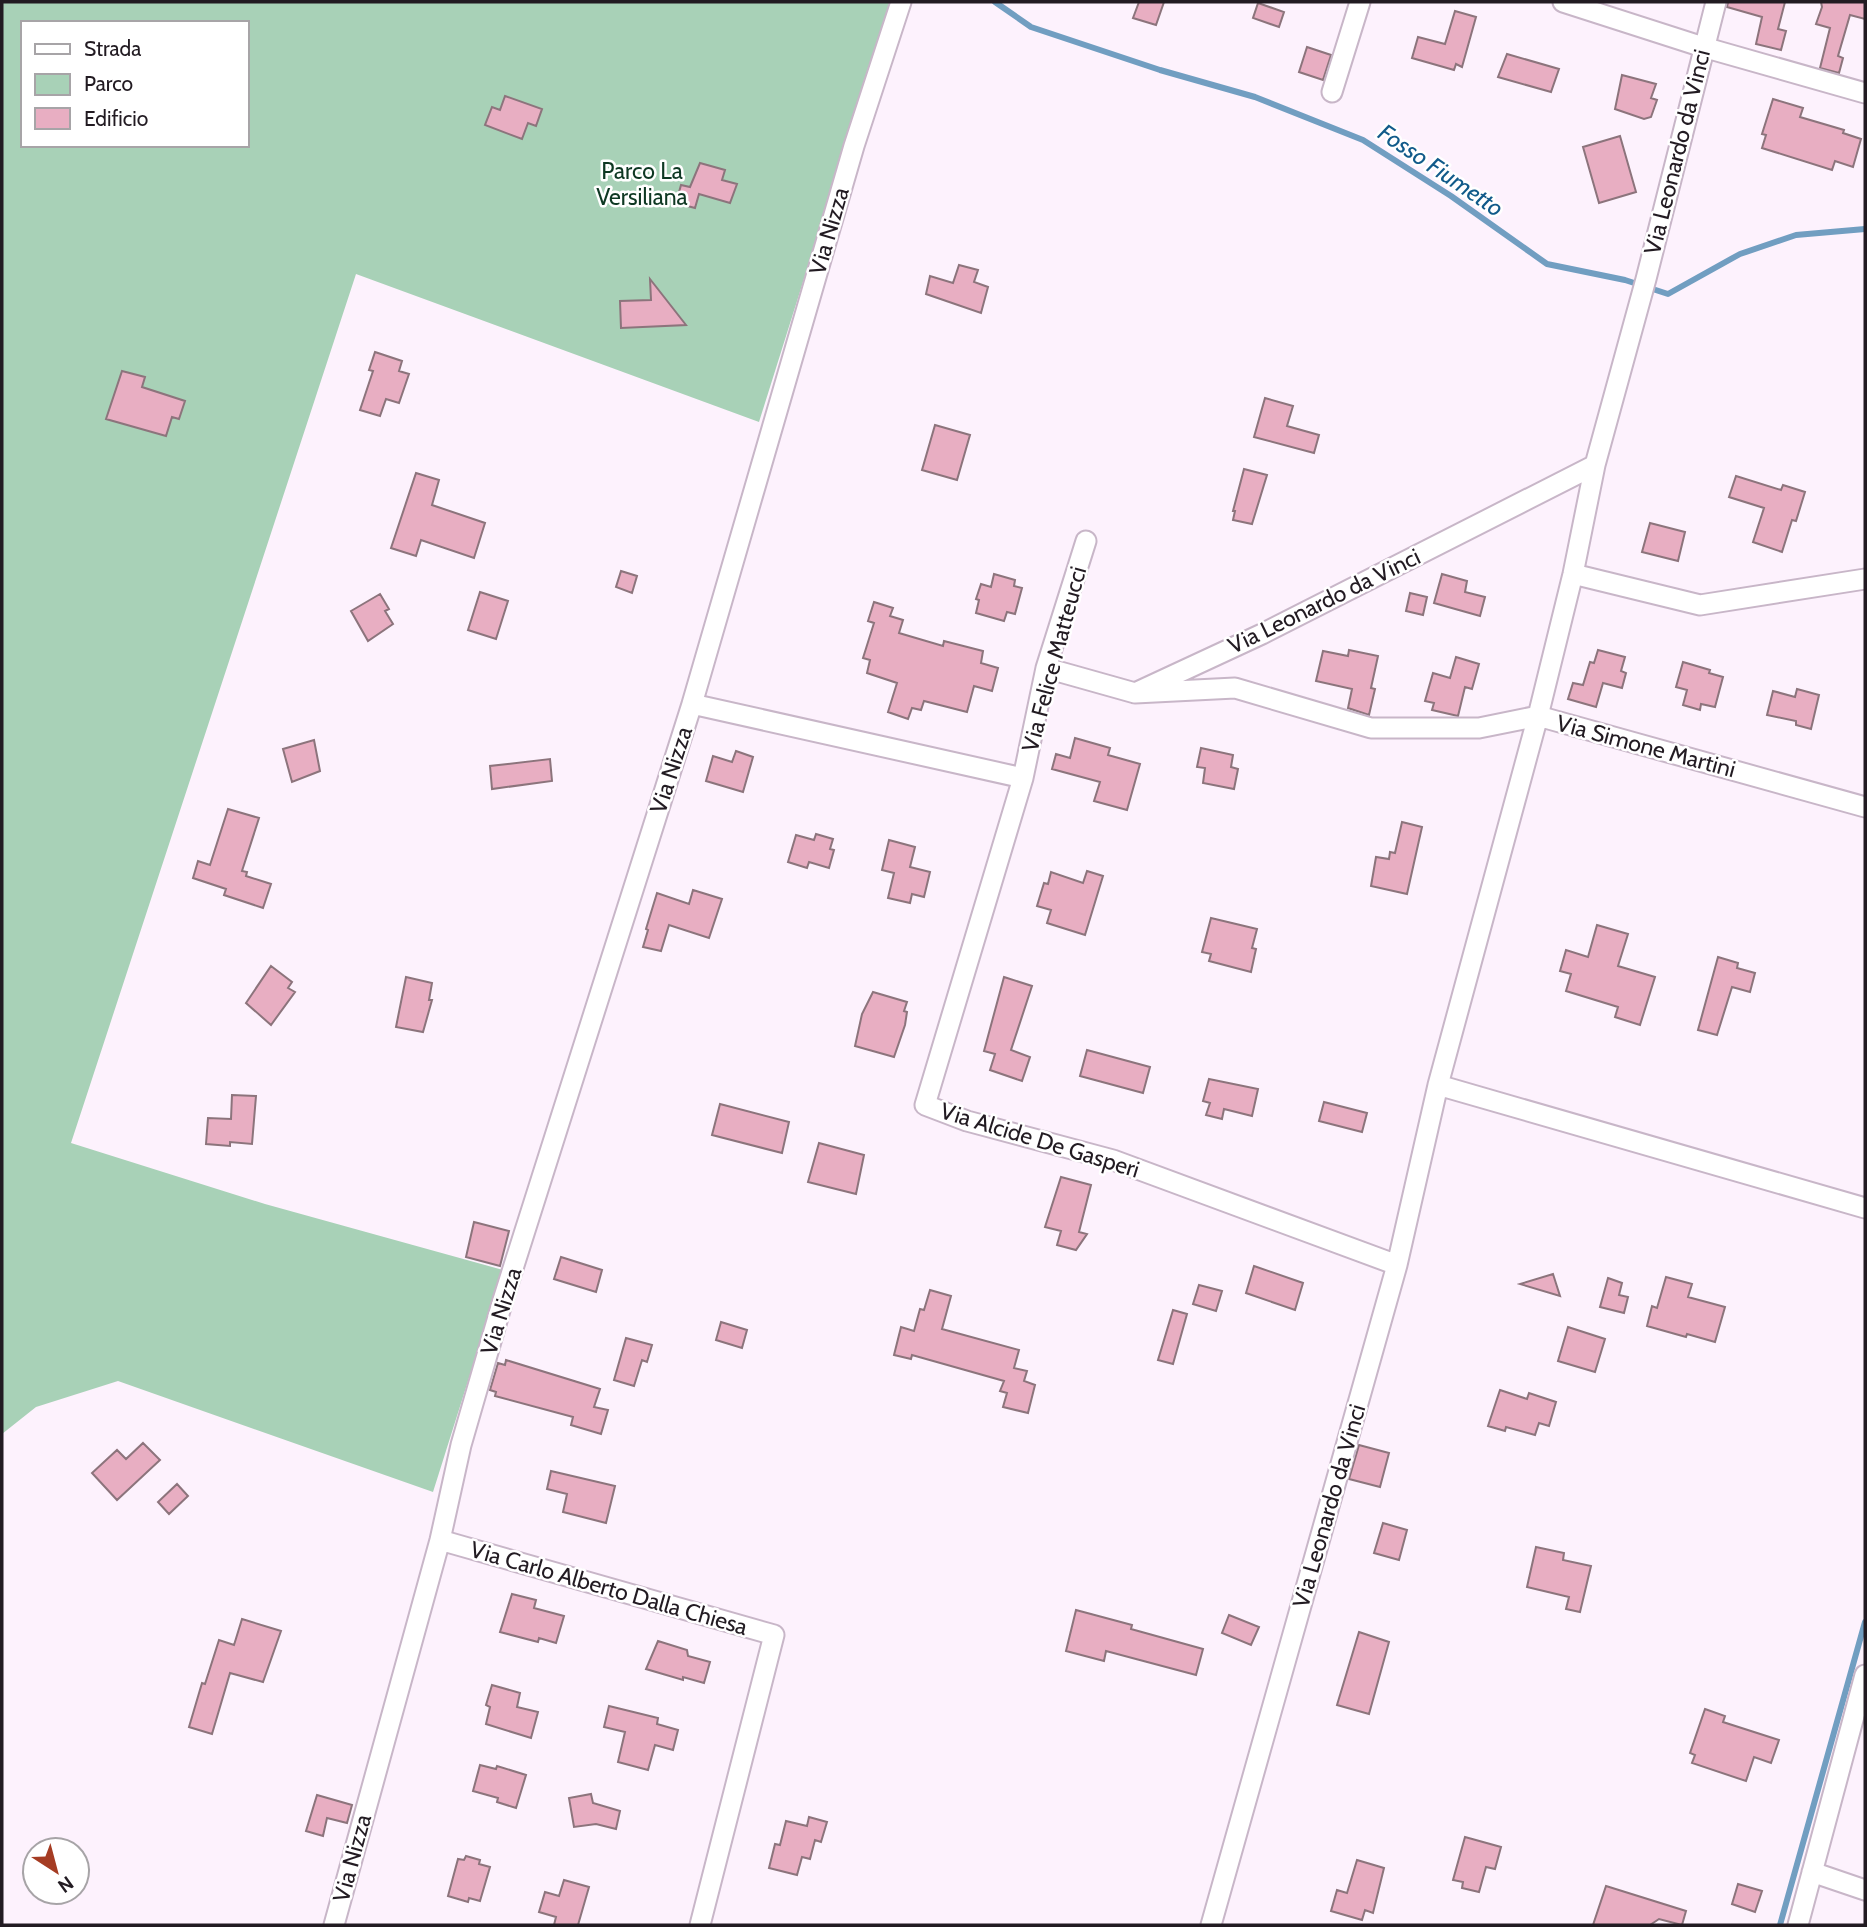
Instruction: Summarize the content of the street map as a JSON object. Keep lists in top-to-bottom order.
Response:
{
  "streets": {
    "street": [
      "Via Leonardo da Vinci",
      "Via Nizza",
      "Via Felice Matteucci",
      "Via Simone Martini",
      "Via Alcide De Gasperi",
      "Via Carlo Alberto Dalla Chiesa"
    ]
  },
  "crossings": [
    ["Via Leonardo da Vinci", "Via Simone Martini"],
    ["Via Leonardo da Vinci", "Via Alcide De Gasperi"],
    ["Via Nizza", "Via Felice Matteucci"],
    ["Via Nizza", "Via Alcide De Gasperi"],
    ["Via Nizza", "Via Carlo Alberto Dalla Chiesa"],
    ["Via Felice Matteucci", "Via Alcide De Gasperi"]
  ],
  "water": ["Fosso Fiumetto"],
  "parks": ["Parco La Versiliana"],
  "legend": ["Strada", "Parco", "Edificio"],
  "north": "bottom right"
}
